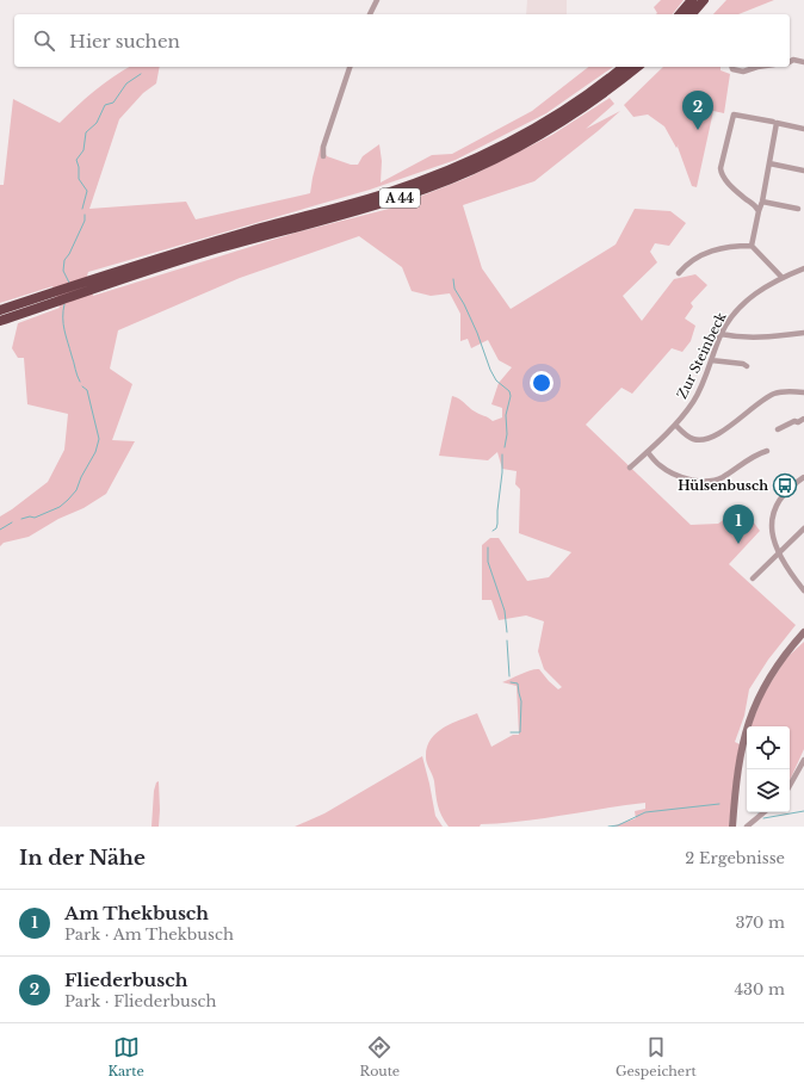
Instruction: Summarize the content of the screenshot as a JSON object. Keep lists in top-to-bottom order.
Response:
{
  "streets": {
    "highway": ["A 44"],
    "street": ["Zur Steinbeck"]
  },
  "places": {
    "bus stop": ["Hülsenbusch"]
  },
  "page": {
    "search": "Hier suchen",
    "pins": ["2", "1"],
    "heading": ["In der Nähe", "2 Ergebnisse"],
    "list": [
      {
        "mark": "1",
        "name": "Am Thekbusch",
        "note": "Park · Am Thekbusch",
        "value": "370 m"
      },
      {
        "mark": "2",
        "name": "Fliederbusch",
        "note": "Park · Fliederbusch",
        "value": "430 m"
      }
    ],
    "nav": ["Karte", "Route", "Gespeichert"]
  }
}
